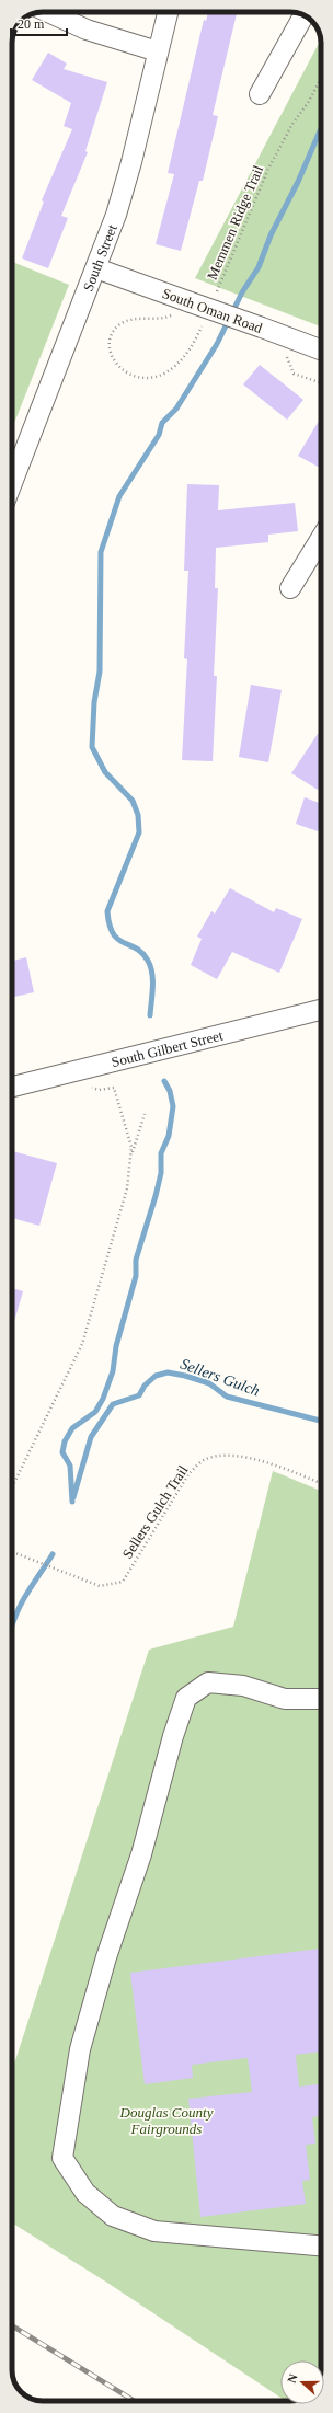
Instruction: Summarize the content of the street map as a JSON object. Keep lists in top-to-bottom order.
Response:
{
  "streets": {
    "street": ["South Street", "South Oman Road", "South Gilbert Street"],
    "path": ["Memmen Ridge Trail", "Sellers Gulch Trail"]
  },
  "crossings": [
    ["South Street", "South Oman Road"]
  ],
  "water": ["Sellers Gulch"],
  "parks": ["Douglas County Fairgrounds"],
  "scale_bar": "20 m",
  "north": "left"
}
